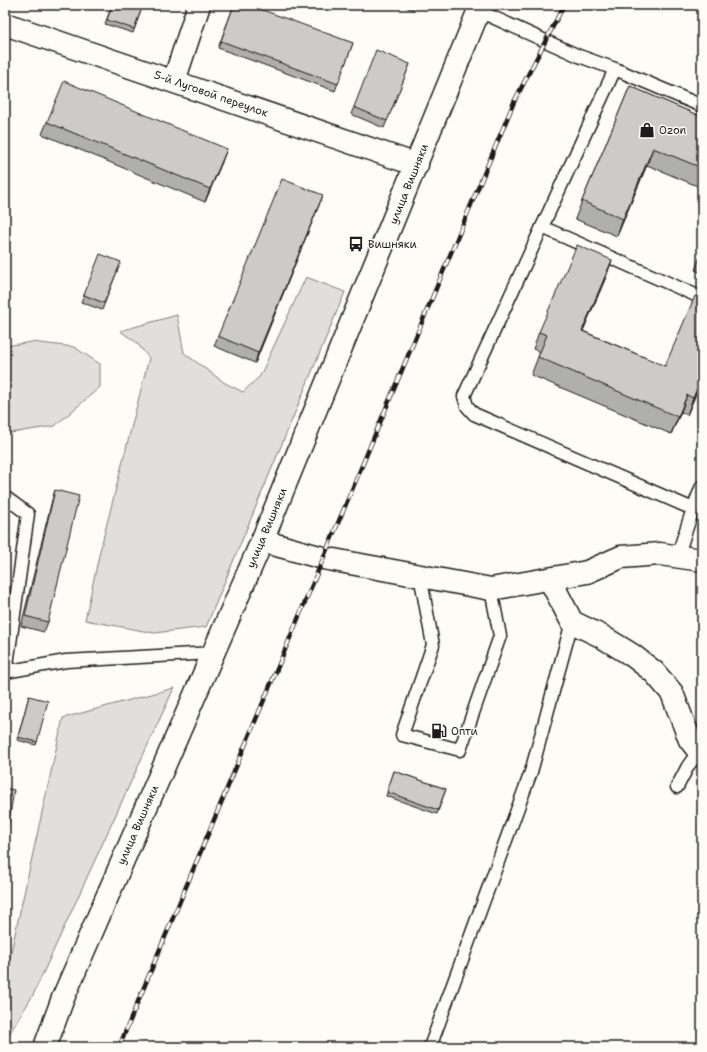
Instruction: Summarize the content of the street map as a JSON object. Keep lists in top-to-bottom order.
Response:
{
  "streets": {
    "street": ["5-й Луговой переулок", "улица Вишняки"]
  },
  "crossings": [
    ["5-й Луговой переулок", "улица Вишняки"]
  ],
  "places": {
    "shop": ["Ozon"],
    "bus stop": ["Вишняки"],
    "fuel station": ["Опти"]
  }
}
